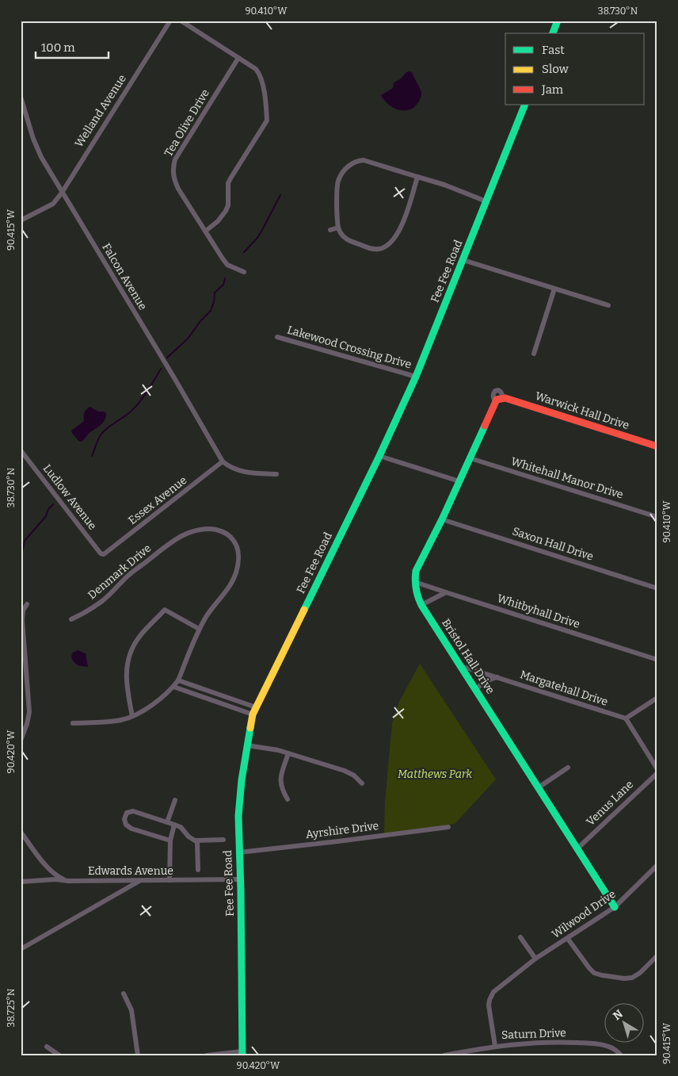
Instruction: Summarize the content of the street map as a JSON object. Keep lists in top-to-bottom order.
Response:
{
  "streets": {
    "street": [
      "Welland Avenue",
      "Tea Olive Drive",
      "Fee Fee Road",
      "Falcon Avenue",
      "Lakewood Crossing Drive",
      "Warwick Hall Drive",
      "Whitehall Manor Drive",
      "Ludlow Avenue",
      "Essex Avenue",
      "Saxon Hall Drive",
      "Denmark Drive",
      "Whitbyhall Drive",
      "Bristol Hall Drive",
      "Margatehall Drive",
      "Venus Lane",
      "Ayrshire Drive",
      "Edwards Avenue",
      "Wilwood Drive",
      "Saturn Drive"
    ]
  },
  "crossings": [
    ["Welland Avenue", "Falcon Avenue"],
    ["Fee Fee Road", "Lakewood Crossing Drive"],
    ["Fee Fee Road", "Ayrshire Drive"],
    ["Fee Fee Road", "Edwards Avenue"],
    ["Falcon Avenue", "Essex Avenue"],
    ["Warwick Hall Drive", "Bristol Hall Drive"],
    ["Whitehall Manor Drive", "Bristol Hall Drive"],
    ["Ludlow Avenue", "Essex Avenue"],
    ["Saxon Hall Drive", "Bristol Hall Drive"],
    ["Whitbyhall Drive", "Bristol Hall Drive"],
    ["Bristol Hall Drive", "Margatehall Drive"],
    ["Bristol Hall Drive", "Venus Lane"],
    ["Bristol Hall Drive", "Wilwood Drive"],
    ["Wilwood Drive", "Saturn Drive"]
  ],
  "parks": ["Matthews Park"],
  "legend": ["Fast", "Slow", "Jam"],
  "scale_bar": "100 m",
  "north": "top left",
  "coordinates": [
    "90.410°W",
    "38.730°N",
    "90.415°W",
    "90.420°W",
    "38.725°N"
  ]
}
